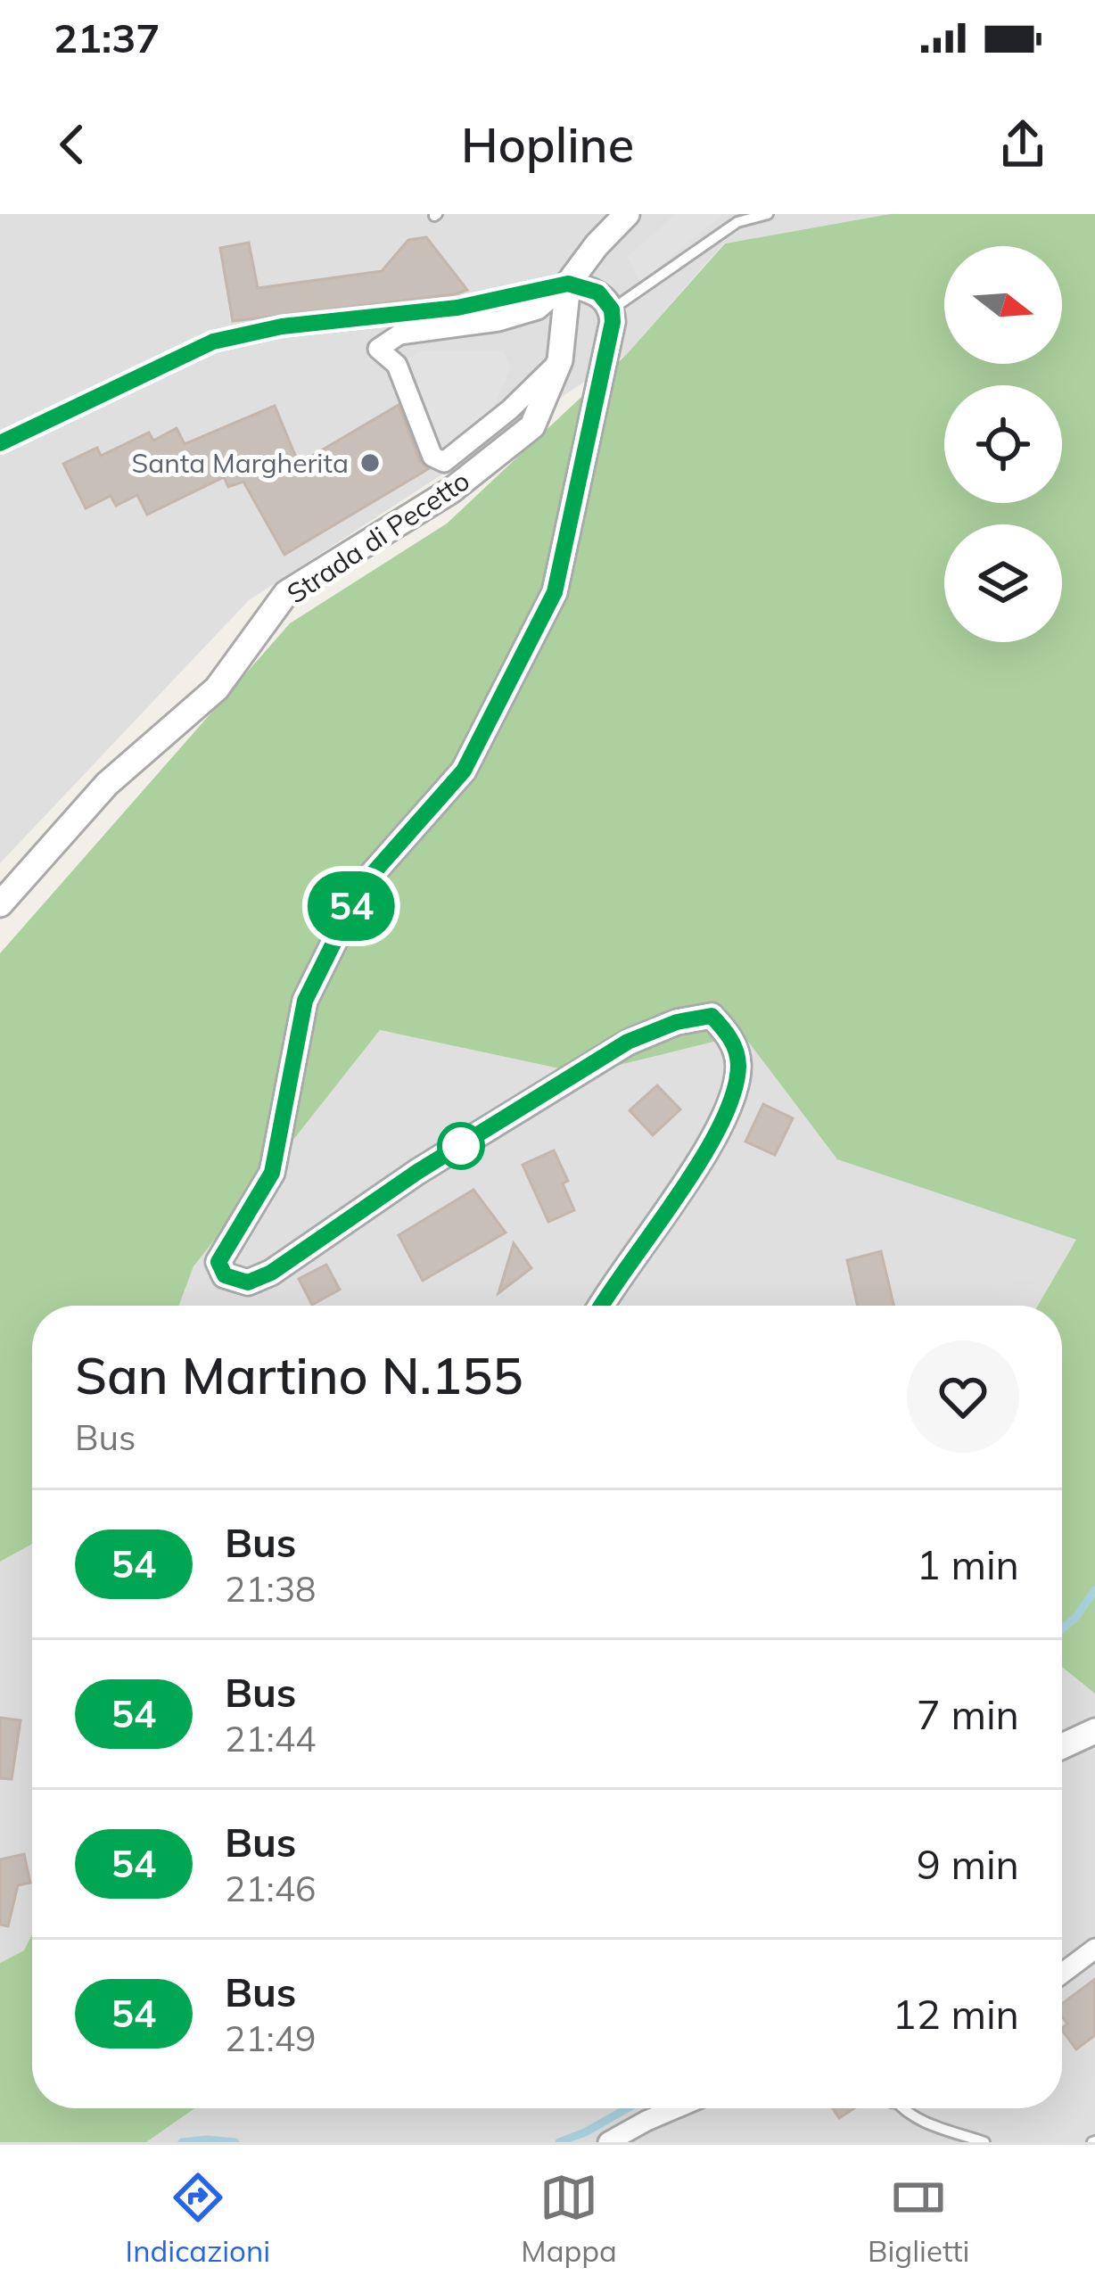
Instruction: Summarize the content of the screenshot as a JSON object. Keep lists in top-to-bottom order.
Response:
{
  "streets": {
    "street": ["Strada di Pecetto"]
  },
  "places": ["Santa Margherita"],
  "lines": ["bus line 54"],
  "north": "right",
  "page": {
    "status": "21:37",
    "header": "Hopline",
    "on_map": "54",
    "heading": ["San Martino N.155", "Bus"],
    "list": [
      {
        "mark": "54",
        "name": "Bus",
        "note": "21:38",
        "value": "1 min"
      },
      {
        "mark": "54",
        "name": "Bus",
        "note": "21:44",
        "value": "7 min"
      },
      {
        "mark": "54",
        "name": "Bus",
        "note": "21:46",
        "value": "9 min"
      },
      {
        "mark": "54",
        "name": "Bus",
        "note": "21:49",
        "value": "12 min"
      }
    ],
    "tabs": ["Indicazioni", "Mappa", "Biglietti"]
  }
}
